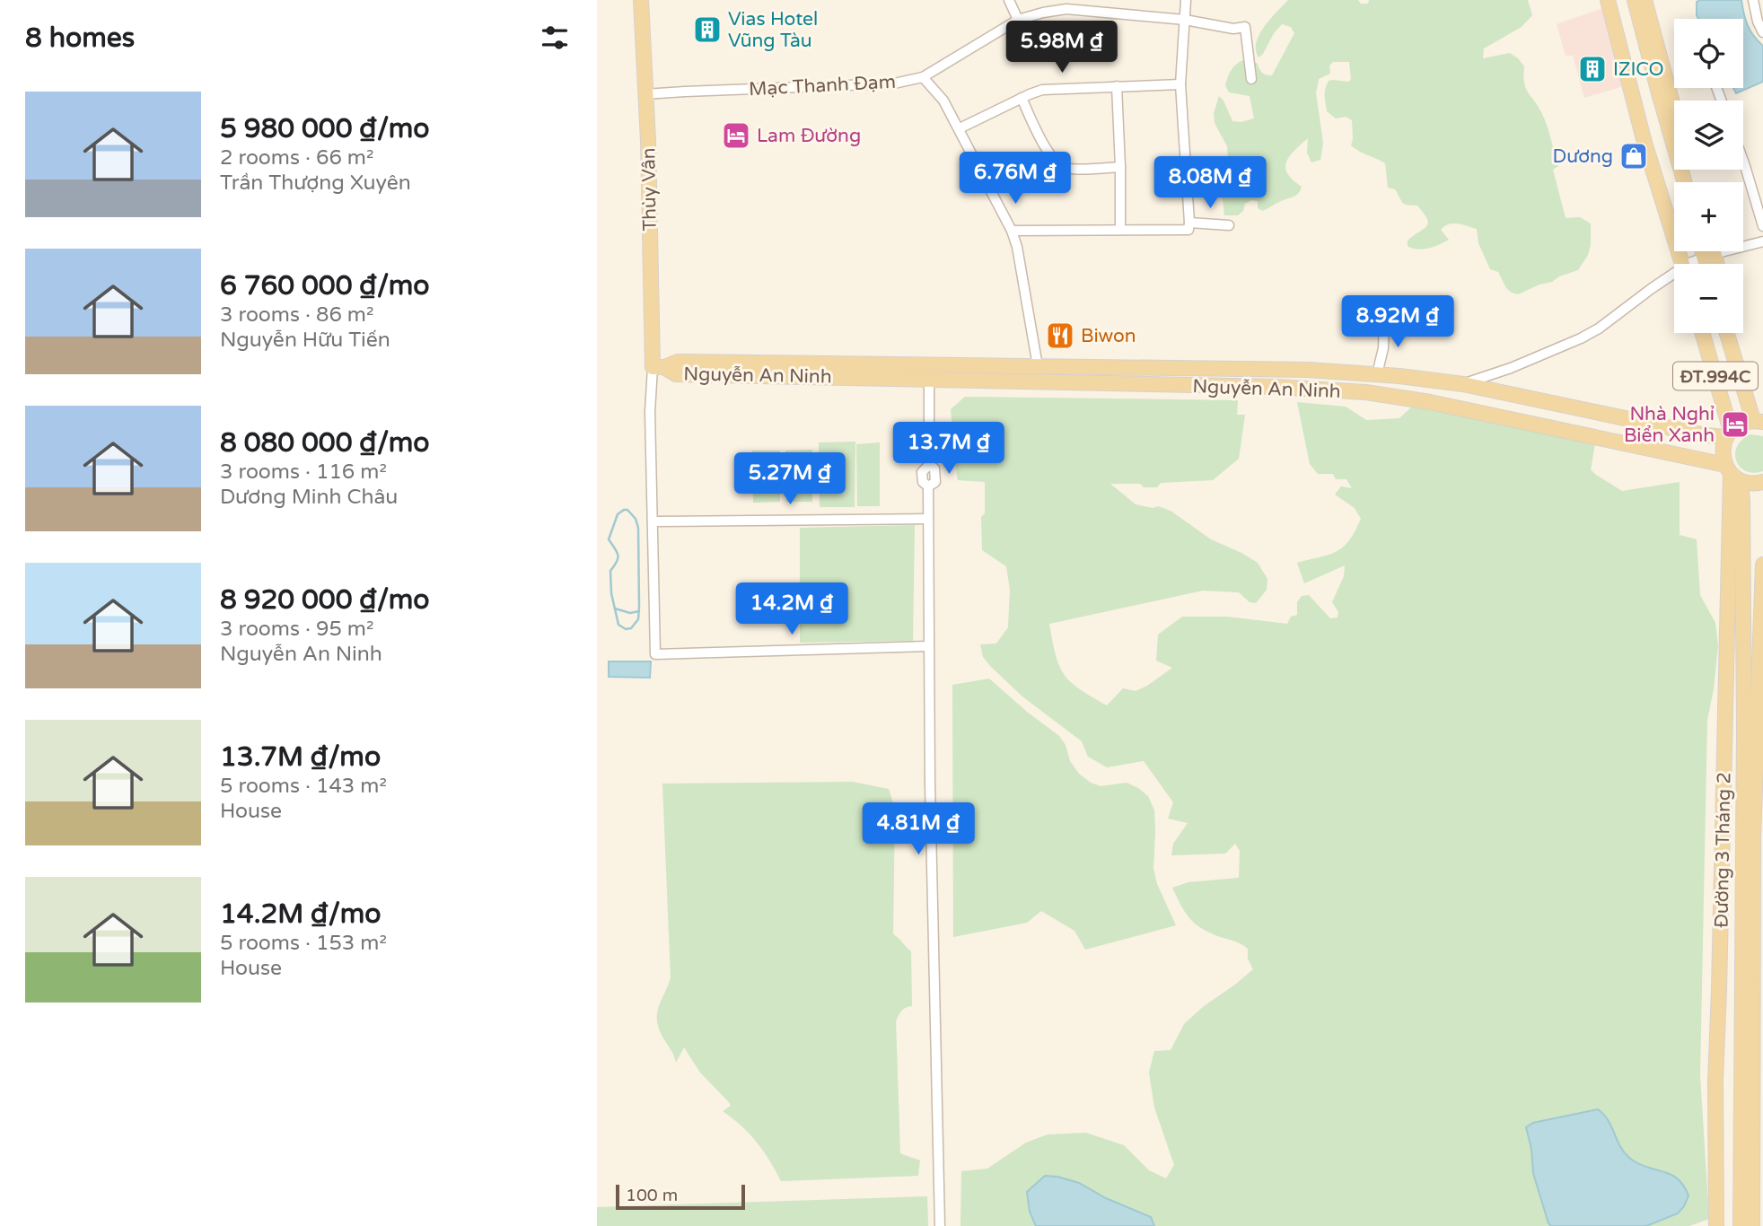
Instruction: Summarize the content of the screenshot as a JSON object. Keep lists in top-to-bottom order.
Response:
{
  "streets": {
    "main road": [
      "Thùy Vân",
      "Nguyễn An Ninh",
      "ĐT.994C",
      "Đường 3 Tháng 2"
    ],
    "street": ["Mạc Thanh Đạm"]
  },
  "crossings": [
    ["Mạc Thanh Đạm", "Thùy Vân"],
    ["Thùy Vân", "Nguyễn An Ninh"],
    ["Nguyễn An Ninh", "ĐT.994C"],
    ["Nguyễn An Ninh", "Đường 3 Tháng 2"],
    ["ĐT.994C", "Đường 3 Tháng 2"]
  ],
  "places": {
    "building": ["Vias Hotel Vũng Tàu", "IZICO"],
    "hotel": ["Lam Đường", "Nhà Nghỉ Biển Xanh"],
    "shop": ["Dương"],
    "restaurant": ["Biwon"]
  },
  "scale_bar": "100 m",
  "page": {
    "heading": "8 homes",
    "map_buttons": ["+", "−"],
    "price": [
      "5.98M ₫",
      "6.76M ₫",
      "8.08M ₫",
      "8.92M ₫",
      "13.7M ₫",
      "5.27M ₫",
      "14.2M ₫",
      "4.81M ₫"
    ],
    "list": [
      {
        "name": "5 980 000 ₫/mo",
        "note": "2 rooms · 66 m² · Trần Thượng Xuyên"
      },
      {
        "name": "6 760 000 ₫/mo",
        "note": "3 rooms · 86 m² · Nguyễn Hữu Tiến"
      },
      {
        "name": "8 080 000 ₫/mo",
        "note": "3 rooms · 116 m² · Dương Minh Châu"
      },
      {
        "name": "8 920 000 ₫/mo",
        "note": "3 rooms · 95 m² · Nguyễn An Ninh"
      },
      {
        "name": "13.7M ₫/mo",
        "note": "5 rooms · 143 m² · House"
      },
      {
        "name": "14.2M ₫/mo",
        "note": "5 rooms · 153 m² · House"
      }
    ],
    "scale": "100 m"
  }
}
